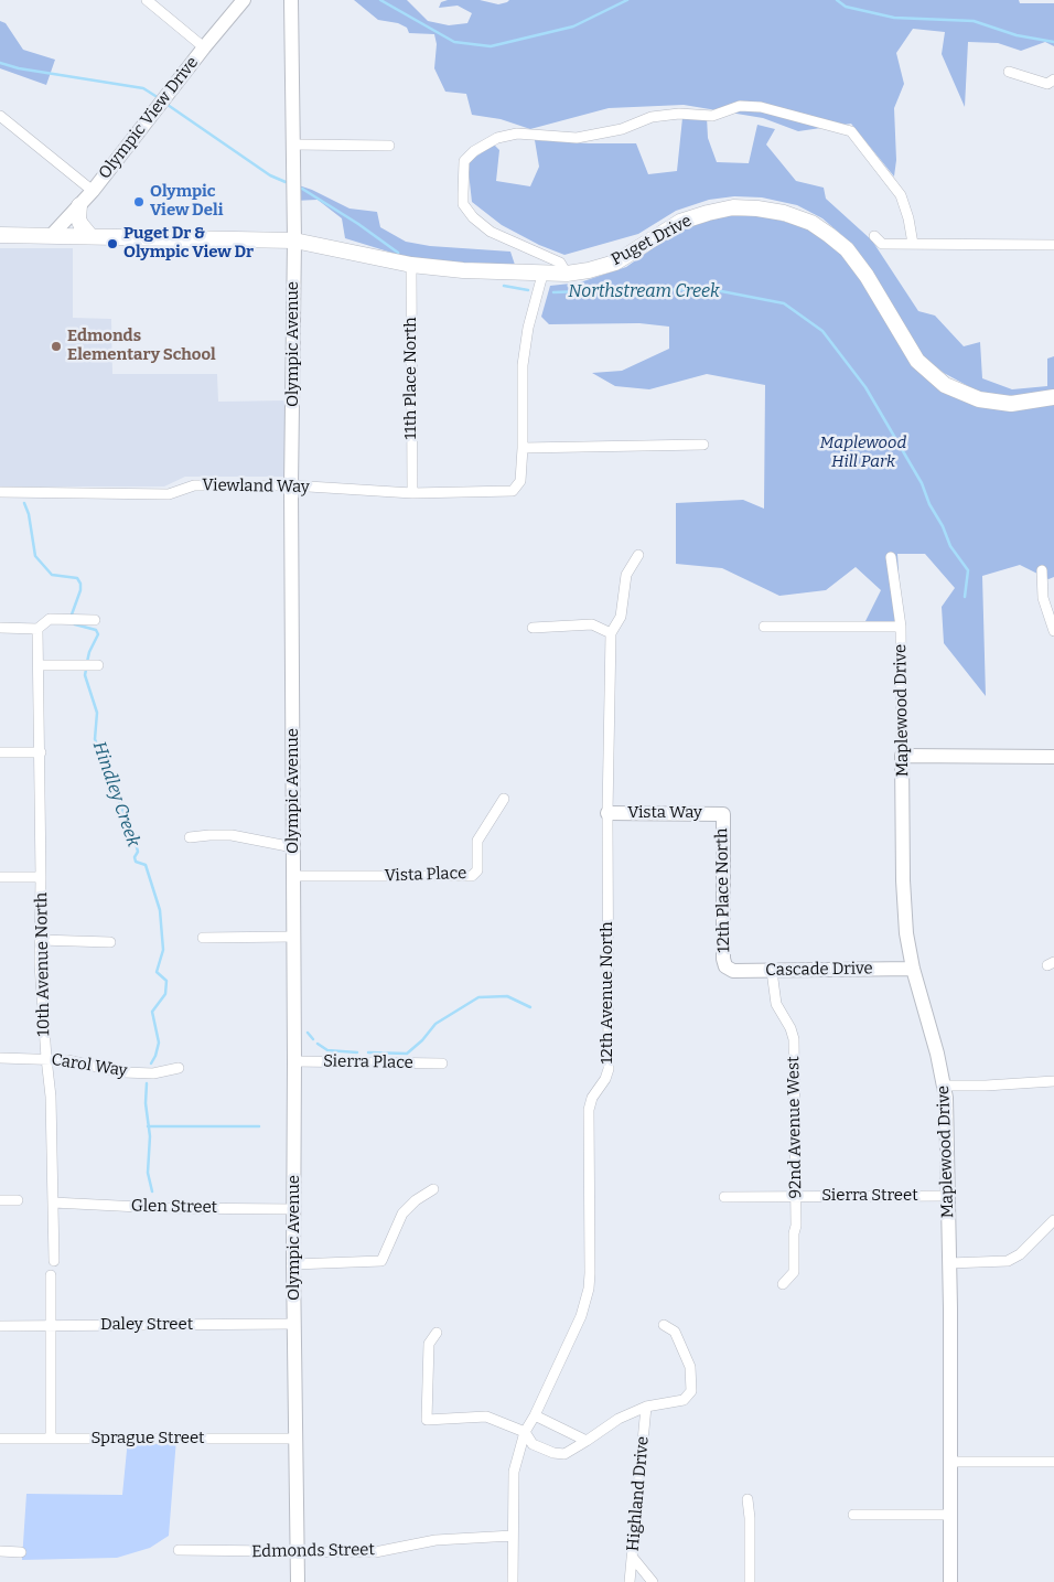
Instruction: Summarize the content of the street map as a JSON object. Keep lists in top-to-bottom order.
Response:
{
  "streets": {
    "main road": ["Puget Drive"],
    "street": [
      "Olympic View Drive",
      "Olympic Avenue",
      "11th Place North",
      "Viewland Way",
      "Maplewood Drive",
      "Vista Way",
      "Vista Place",
      "12th Place North",
      "10th Avenue North",
      "Cascade Drive",
      "12th Avenue North",
      "Sierra Place",
      "Carol Way",
      "92nd Avenue West",
      "Sierra Street",
      "Glen Street",
      "Daley Street",
      "Sprague Street",
      "Highland Drive",
      "Edmonds Street"
    ]
  },
  "crossings": [
    ["Olympic View Drive", "Puget Drive"],
    ["Puget Drive", "Olympic Avenue"],
    ["Puget Drive", "11th Place North"],
    ["Olympic Avenue", "Viewland Way"],
    ["Olympic Avenue", "Vista Place"],
    ["Olympic Avenue", "Sierra Place"],
    ["Olympic Avenue", "Glen Street"],
    ["Olympic Avenue", "Daley Street"],
    ["Olympic Avenue", "Sprague Street"],
    ["Olympic Avenue", "Edmonds Street"],
    ["11th Place North", "Viewland Way"],
    ["Maplewood Drive", "Cascade Drive"],
    ["Maplewood Drive", "Sierra Street"],
    ["Vista Way", "12th Place North"],
    ["Vista Way", "12th Avenue North"],
    ["12th Place North", "Cascade Drive"],
    ["10th Avenue North", "Carol Way"],
    ["10th Avenue North", "Glen Street"],
    ["Cascade Drive", "92nd Avenue West"],
    ["12th Avenue North", "Highland Drive"],
    ["12th Avenue North", "Edmonds Street"],
    ["92nd Avenue West", "Sierra Street"]
  ],
  "water": ["Northstream Creek", "Hindley Creek"],
  "parks": ["Maplewood Hill Park"],
  "places": ["Olympic View Deli", "Puget Dr & Olympic View Dr", "Edmonds Elementary School"]
}
